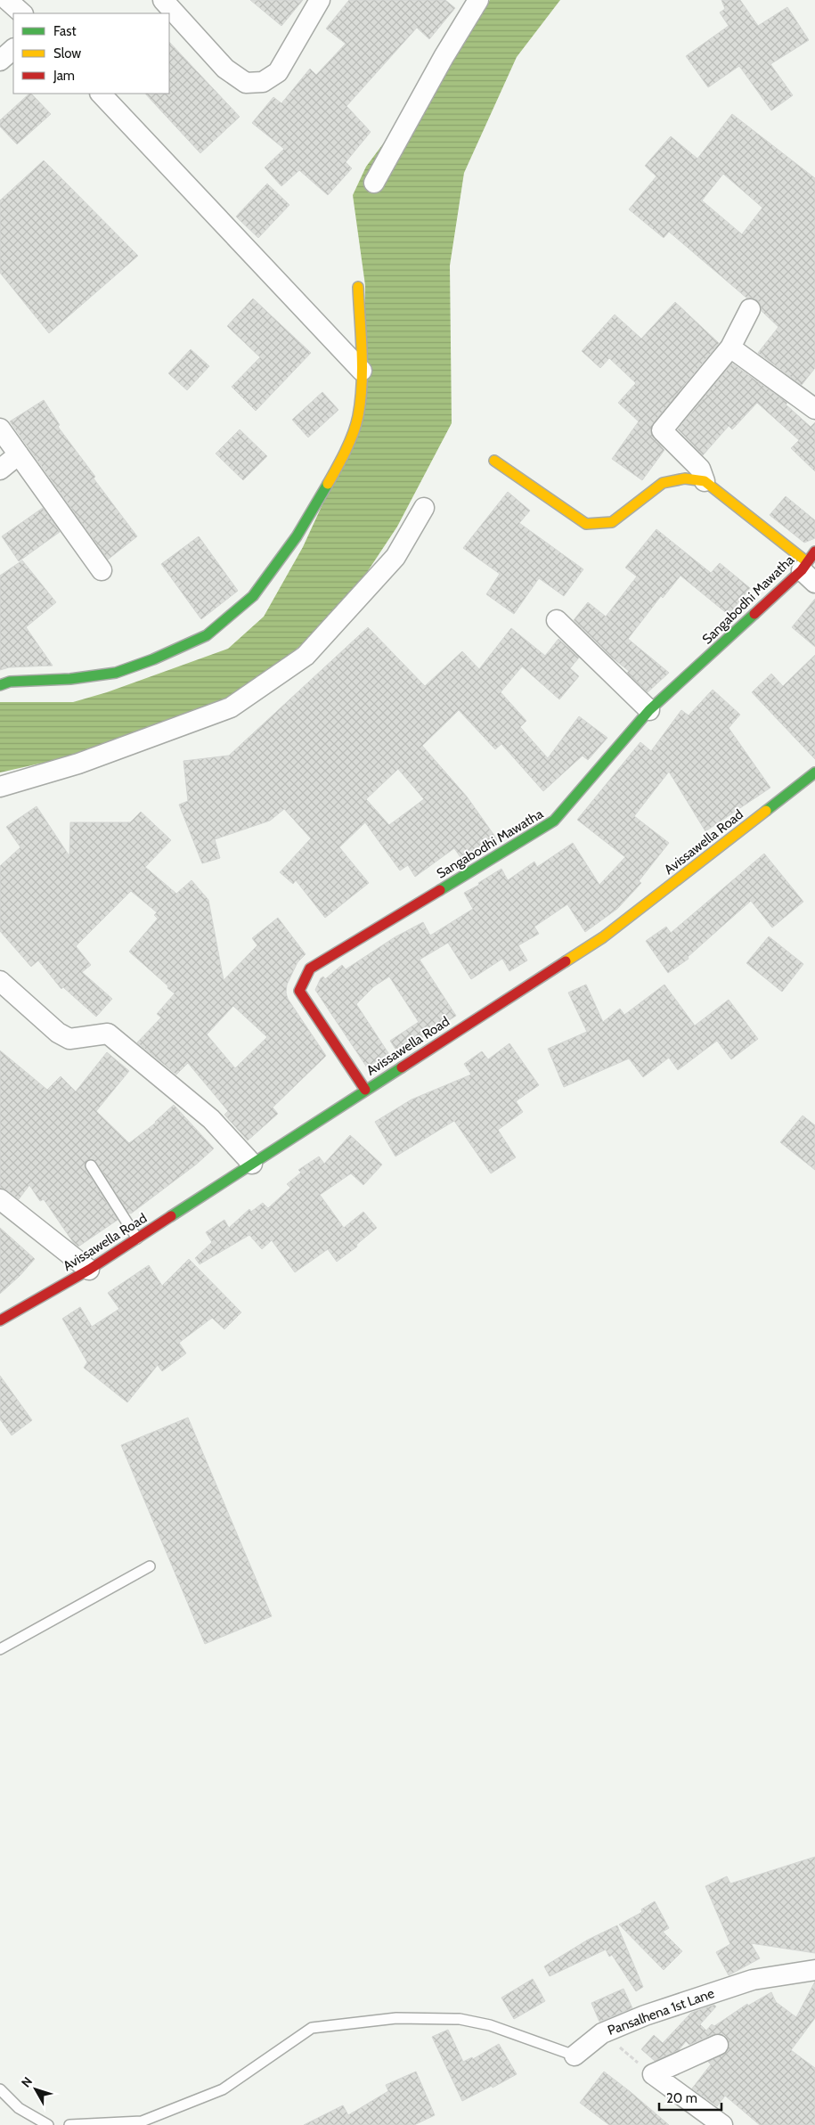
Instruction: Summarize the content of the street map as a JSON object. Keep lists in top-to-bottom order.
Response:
{
  "streets": {
    "street": ["Sangabodhi Mawatha", "Avissawella Road", "Pansalhena 1st Lane"]
  },
  "crossings": [
    ["Sangabodhi Mawatha", "Avissawella Road"]
  ],
  "legend": ["Fast", "Slow", "Jam"],
  "scale_bar": "20 m",
  "north": "top left"
}
